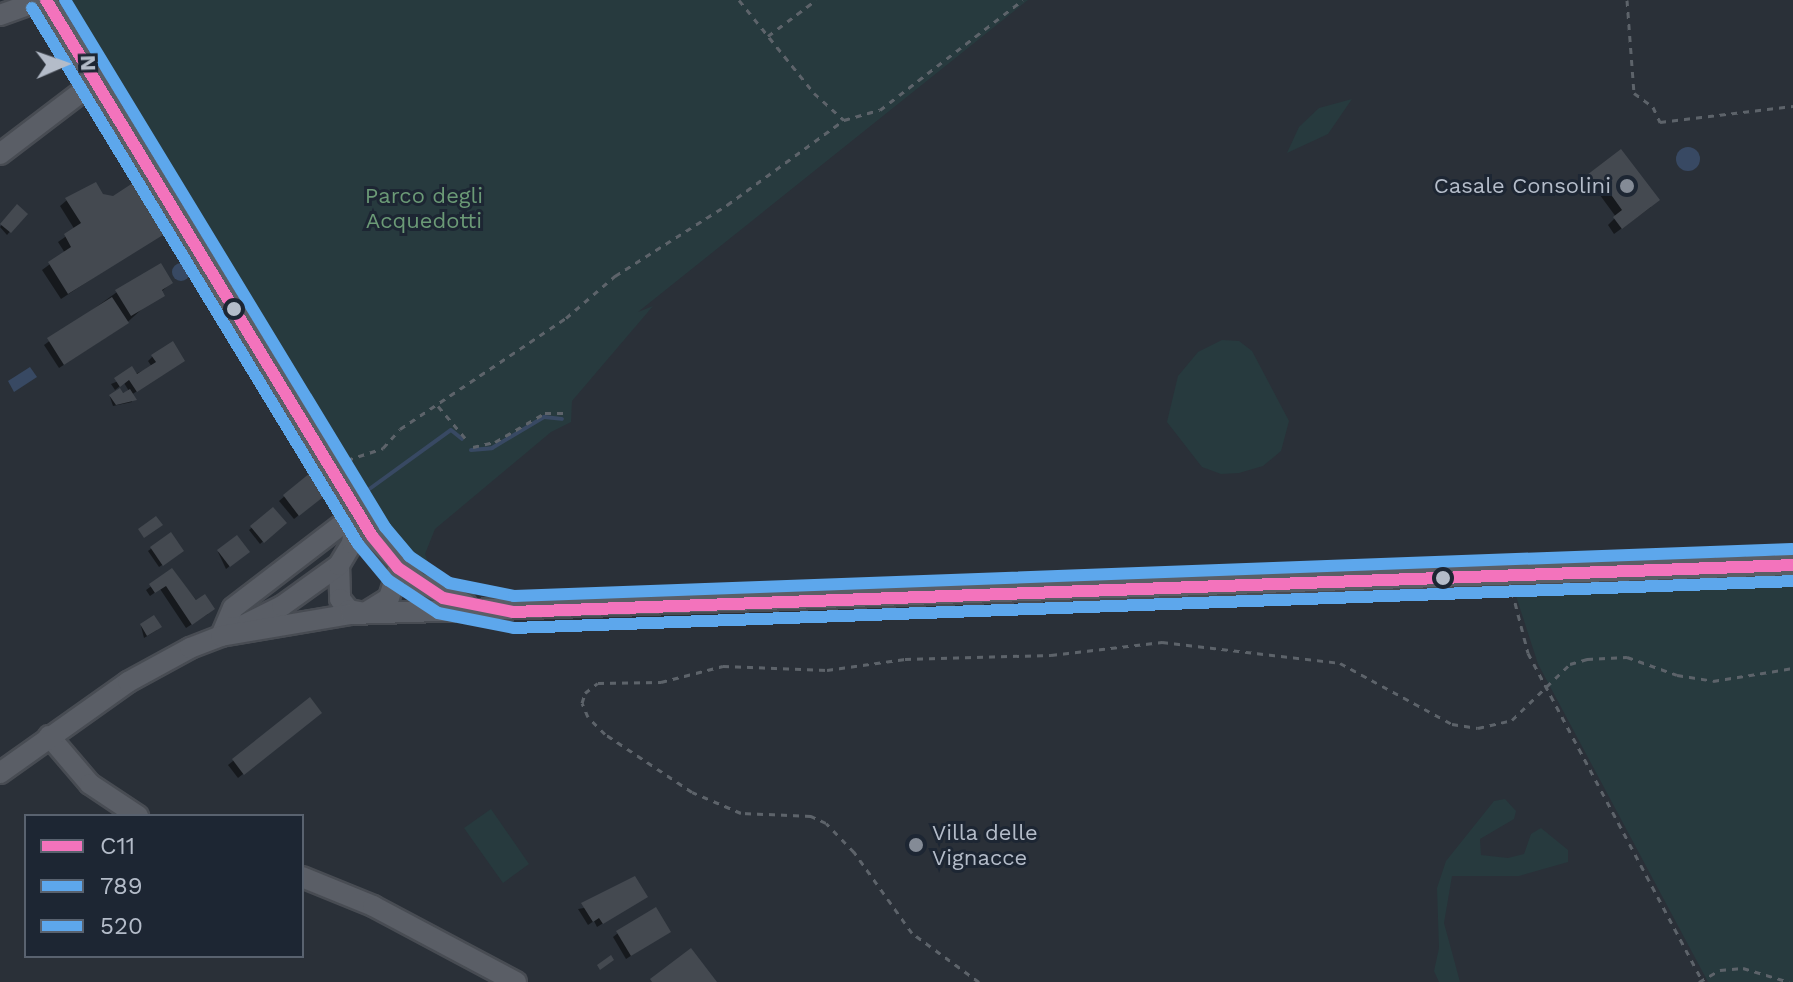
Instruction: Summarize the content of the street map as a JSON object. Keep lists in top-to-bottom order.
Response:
{
  "parks": ["Parco degli Acquedotti"],
  "places": ["Casale Consolini", "Villa delle Vignacce"],
  "lines": ["transit line C11", "transit line 520", "transit line 789"],
  "legend": ["C11", "789", "520"],
  "north": "right"
}
